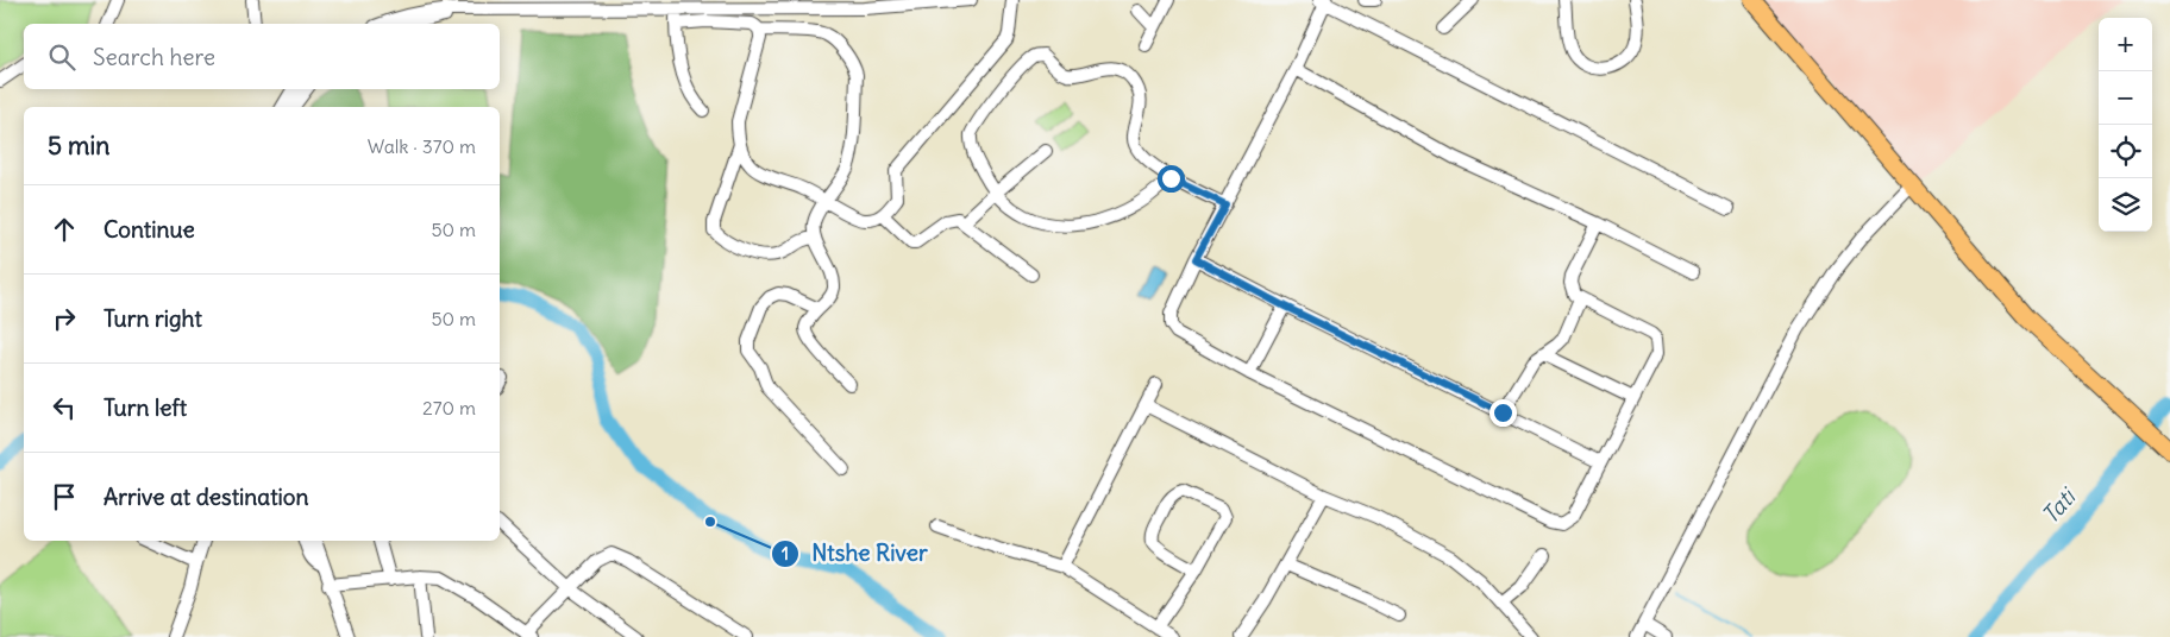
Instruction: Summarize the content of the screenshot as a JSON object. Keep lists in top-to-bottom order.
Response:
{
  "water": ["Tati"],
  "places": ["Ntshe River"],
  "page": {
    "map_buttons": ["+", "−"],
    "search": "Search here",
    "heading": ["5 min", "Walk · 370 m"],
    "list": [
      ["Continue", "50 m"],
      ["Turn right", "50 m"],
      ["Turn left", "270 m"],
      "Arrive at destination"
    ]
  }
}
